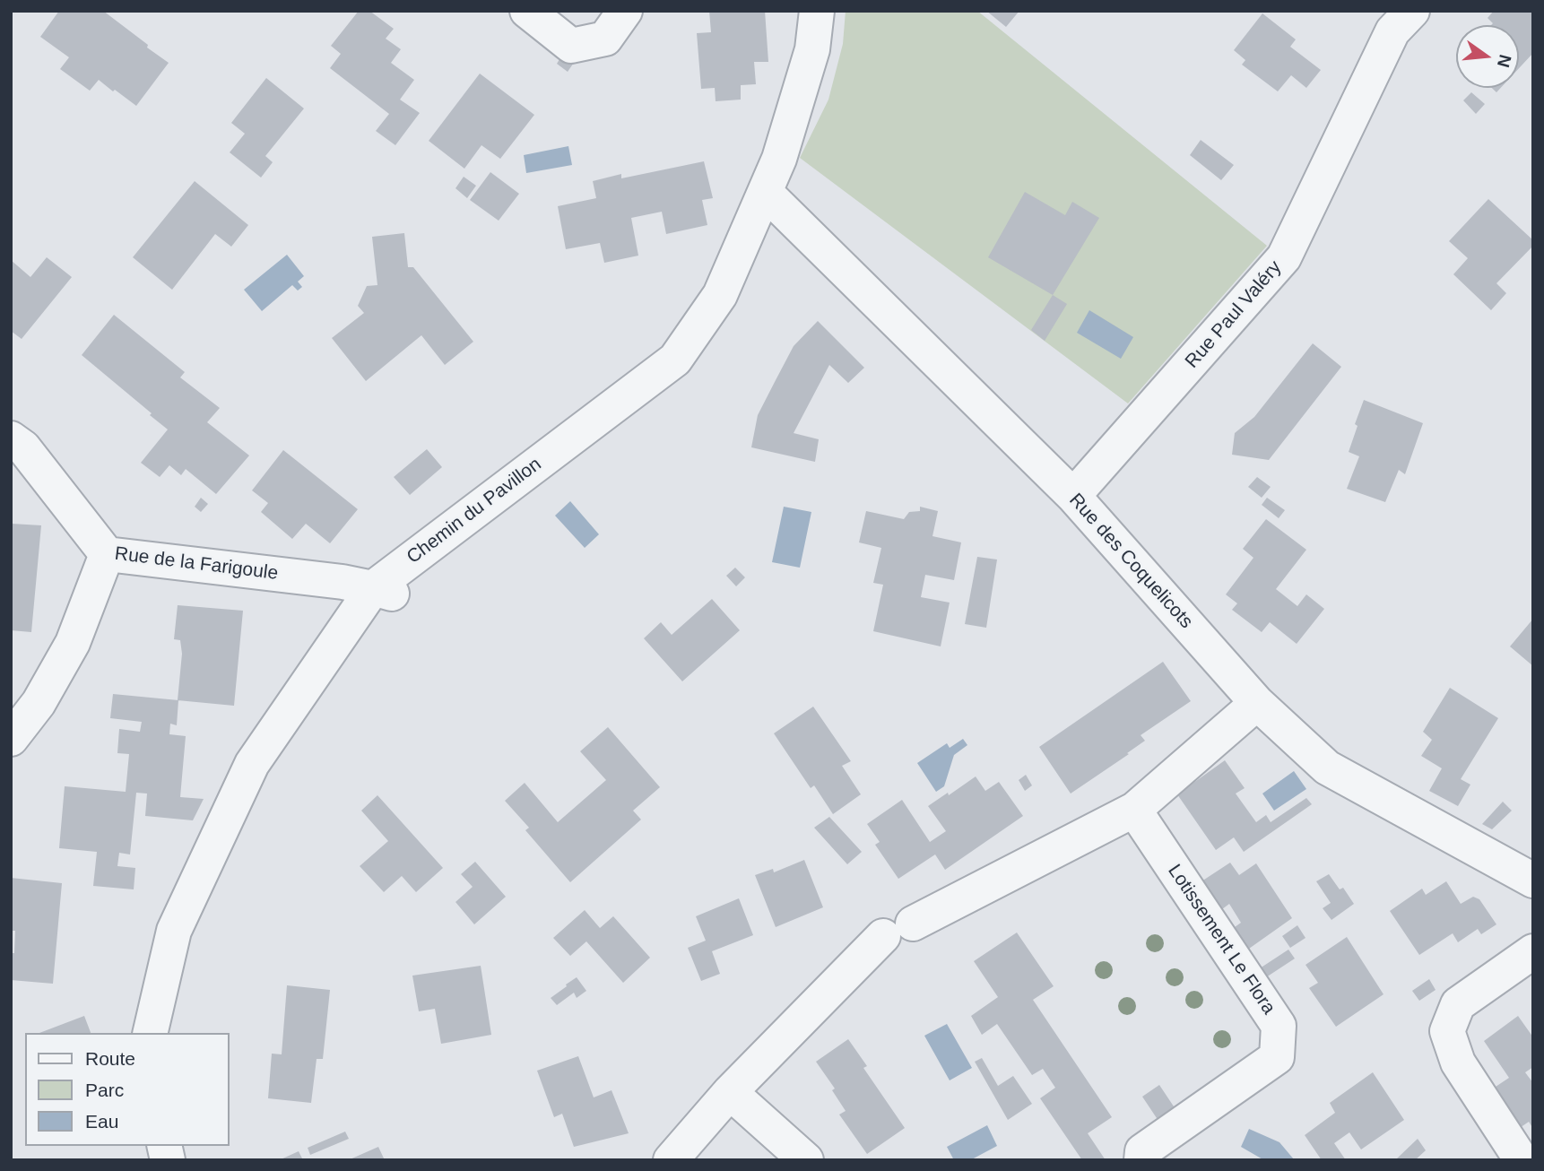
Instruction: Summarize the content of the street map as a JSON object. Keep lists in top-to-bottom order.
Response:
{
  "streets": {
    "street": [
      "Rue Paul Valéry",
      "Chemin du Pavillon",
      "Rue des Coquelicots",
      "Rue de la Farigoule",
      "Lotissement Le Flora"
    ]
  },
  "crossings": [
    ["Rue Paul Valéry", "Rue des Coquelicots"],
    ["Chemin du Pavillon", "Rue des Coquelicots"],
    ["Chemin du Pavillon", "Rue de la Farigoule"]
  ],
  "legend": ["Route", "Parc", "Eau"],
  "north": "right"
}
